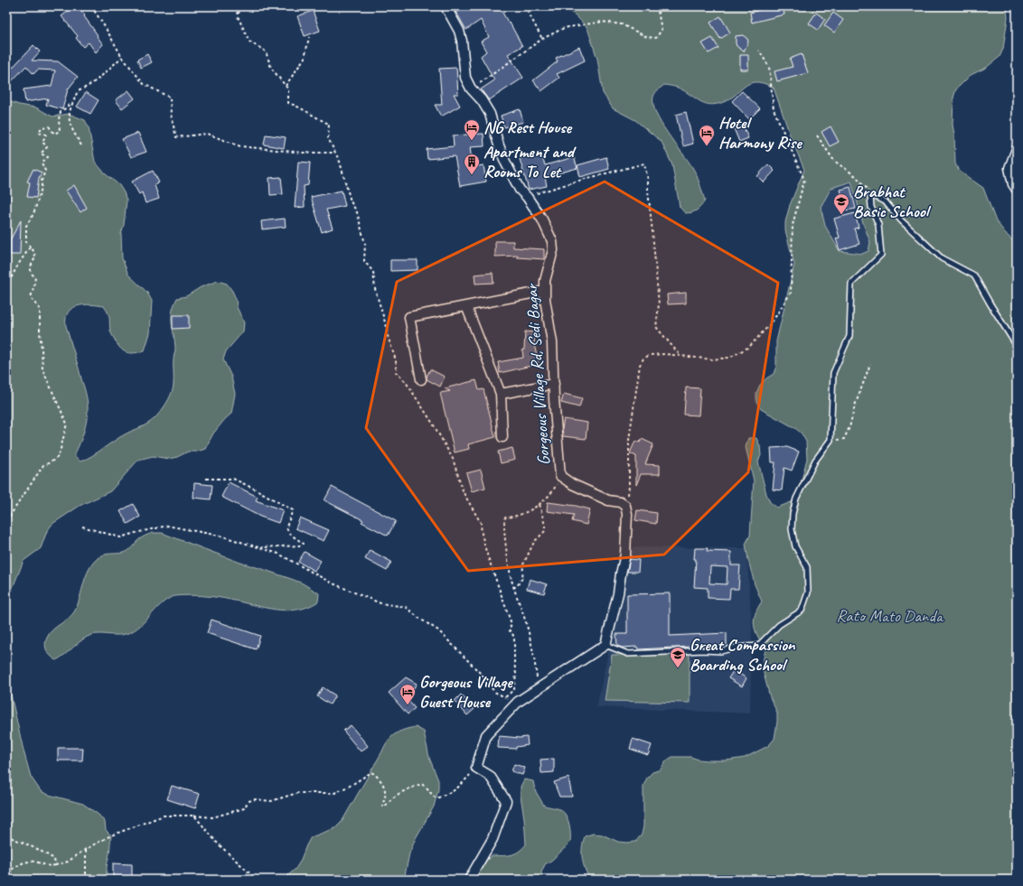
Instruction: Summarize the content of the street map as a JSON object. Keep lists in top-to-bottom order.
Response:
{
  "streets": {
    "street": ["Gorgeous Village Rd, Sedi Bagar"]
  },
  "parks": ["Rato Mato Danda"],
  "places": {
    "hotel": ["NG Rest House", "Hotel Harmony Rise", "Gorgeous Village Guest House"],
    "building": ["Apartment and Rooms To Let"],
    "school or university": ["Brabhat Basic School", "Great Compassion Boarding School"]
  }
}
